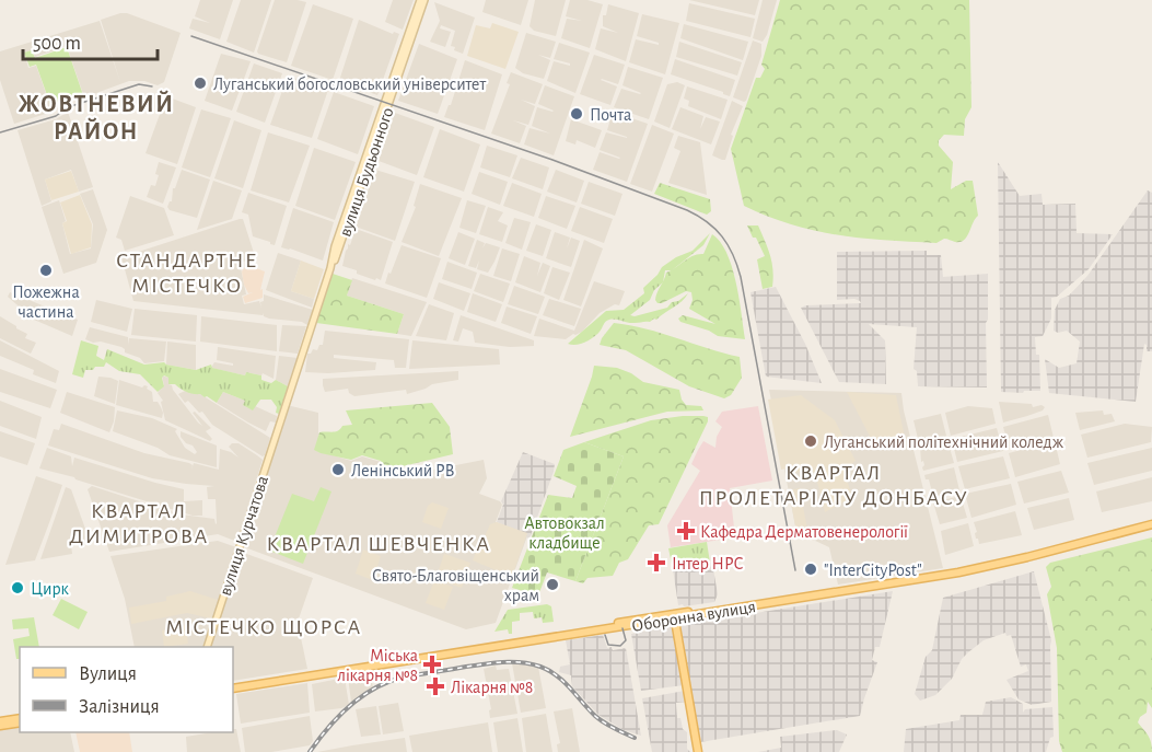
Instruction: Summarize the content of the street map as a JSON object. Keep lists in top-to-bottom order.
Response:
{
  "streets": {
    "main road": ["вулиця Будьонного", "вулиця Курчатова", "Оборонна вулиця"]
  },
  "crossings": [
    ["вулиця Будьонного", "вулиця Курчатова"]
  ],
  "districts": [
    "ЖОВТНЕВИЙ РАЙОН",
    "СТАНДАРТНЕ МІСТЕЧКО",
    "КВАРТАЛ ПРОЛЕТАРІАТУ ДОНБАСУ",
    "КВАРТАЛ ДИМИТРОВА",
    "КВАРТАЛ ШЕВЧЕНКА",
    "МІСТЕЧКО ЩОРСА"
  ],
  "parks": ["Автовокзал кладбище"],
  "places": {
    "other": [
      "Луганський богословський університет",
      "Почта",
      "Пожежна частина",
      "Луганський політехнічний коледж",
      "Ленінський РВ",
      "\"InterCityPost\"",
      "Свято-Благовіщенський храм",
      "Цирк"
    ],
    "health": [
      "Кафедра Дерматовенерології",
      "Інтер НРС",
      "Міська лікарня №8",
      "Лікарня №8"
    ]
  },
  "legend": ["Вулиця", "Залізниця"],
  "scale_bar": "500 m"
}
